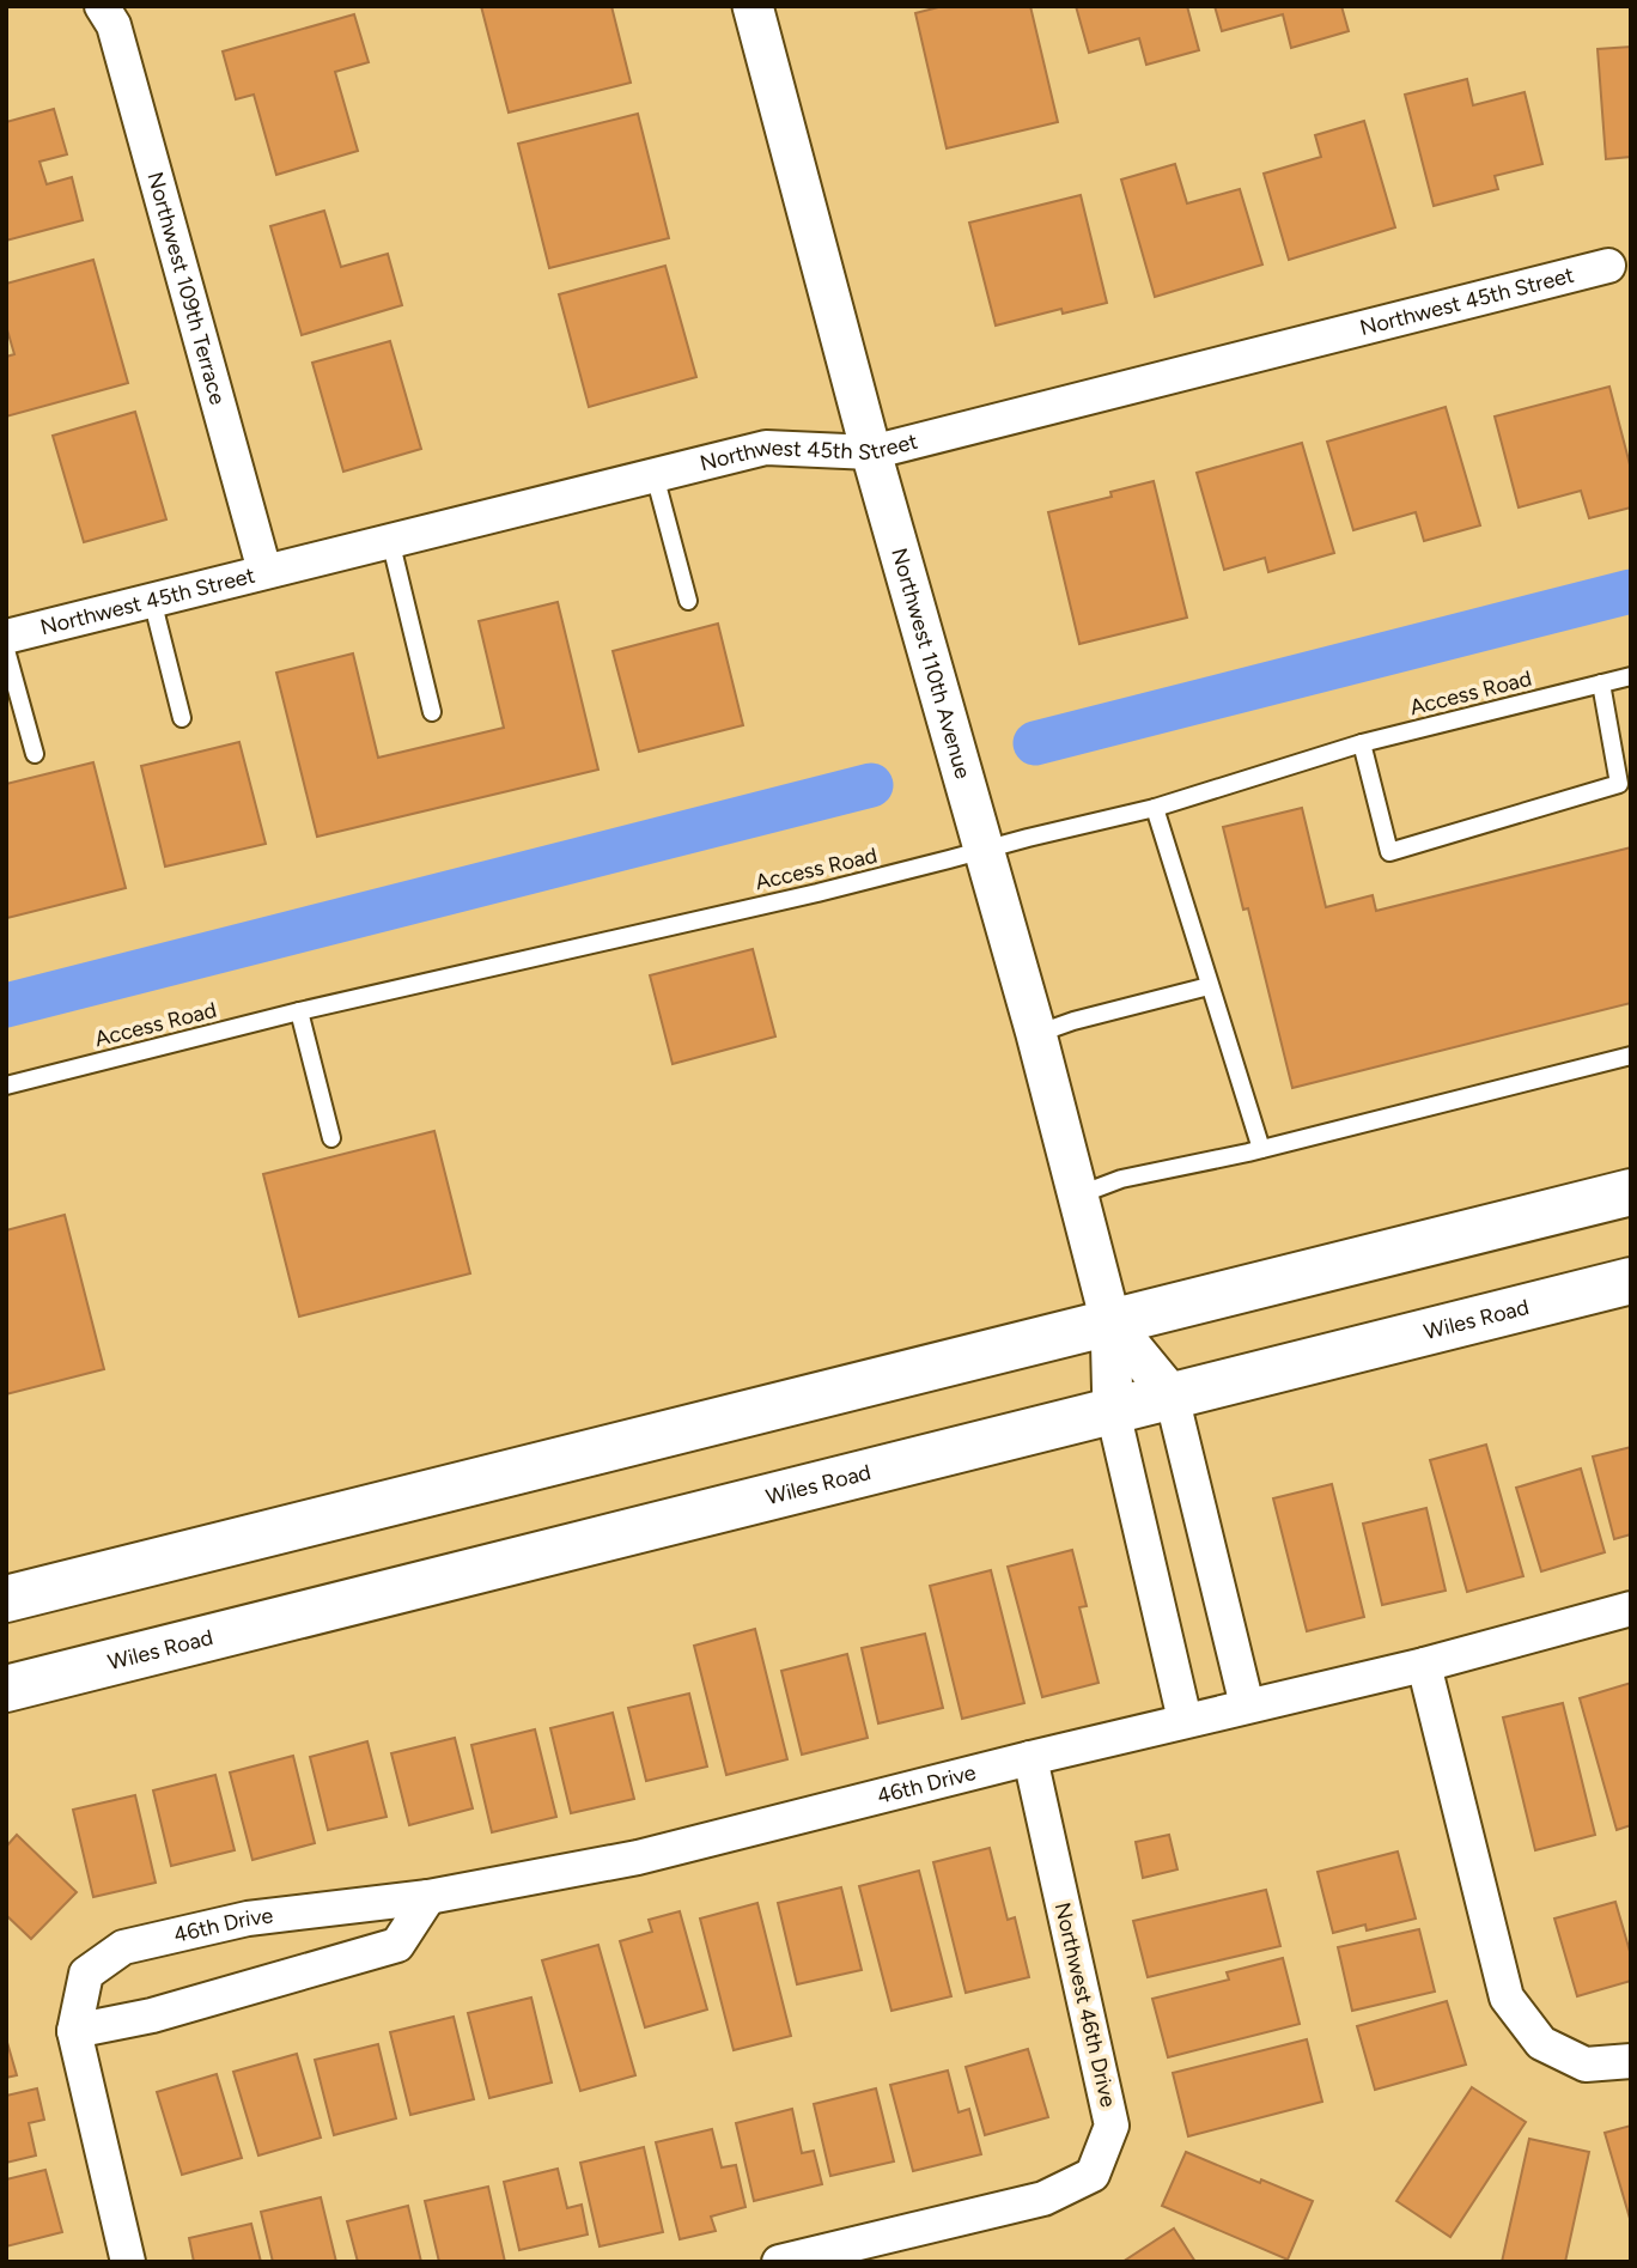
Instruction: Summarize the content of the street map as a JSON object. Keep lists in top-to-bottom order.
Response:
{
  "streets": {
    "main road": ["Wiles Road"],
    "street": [
      "Northwest 109th Terrace",
      "Northwest 45th Street",
      "Northwest 110th Avenue",
      "46th Drive",
      "Northwest 46th Drive"
    ],
    "lane": ["Access Road"]
  },
  "crossings": [
    ["Northwest 109th Terrace", "Northwest 45th Street"],
    ["Northwest 45th Street", "Northwest 110th Avenue"],
    ["Northwest 110th Avenue", "Access Road"],
    ["Northwest 110th Avenue", "Wiles Road"],
    ["46th Drive", "Northwest 46th Drive"]
  ]
}
